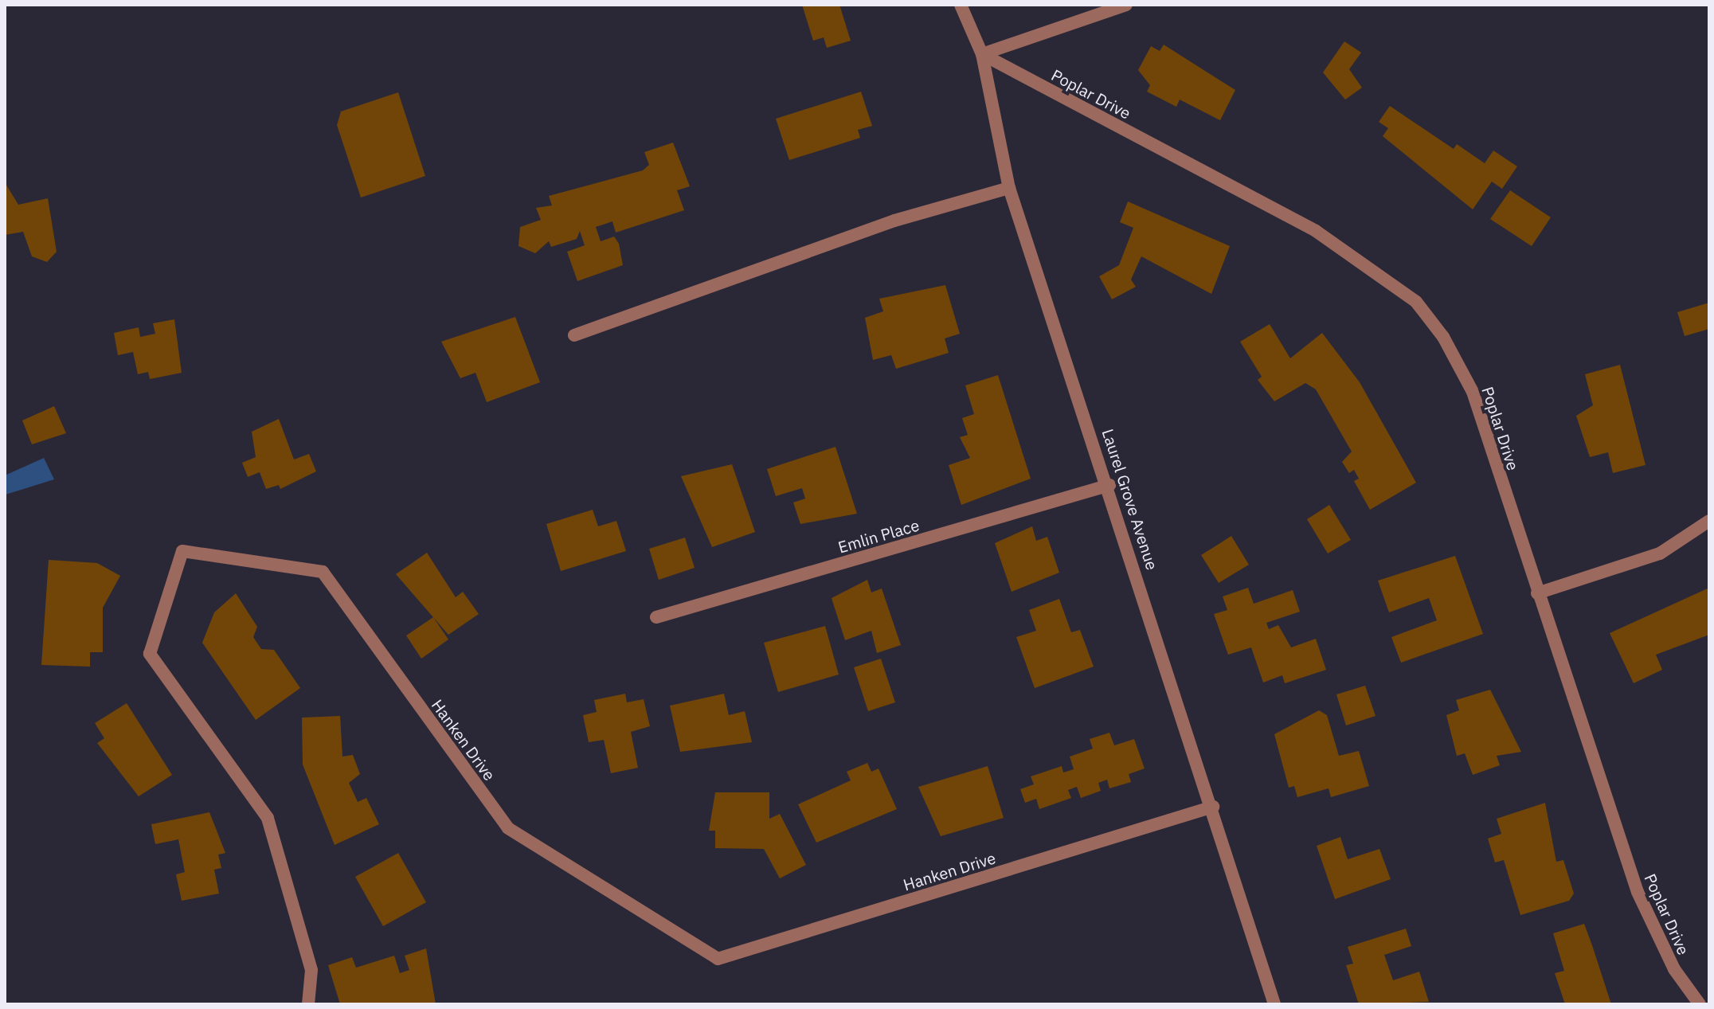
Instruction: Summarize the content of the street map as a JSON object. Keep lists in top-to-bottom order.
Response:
{
  "streets": {
    "street": [
      "Poplar Drive",
      "Laurel Grove Avenue",
      "Emlin Place",
      "Hanken Drive"
    ]
  },
  "crossings": [
    ["Poplar Drive", "Laurel Grove Avenue"],
    ["Laurel Grove Avenue", "Emlin Place"],
    ["Laurel Grove Avenue", "Hanken Drive"]
  ]
}
